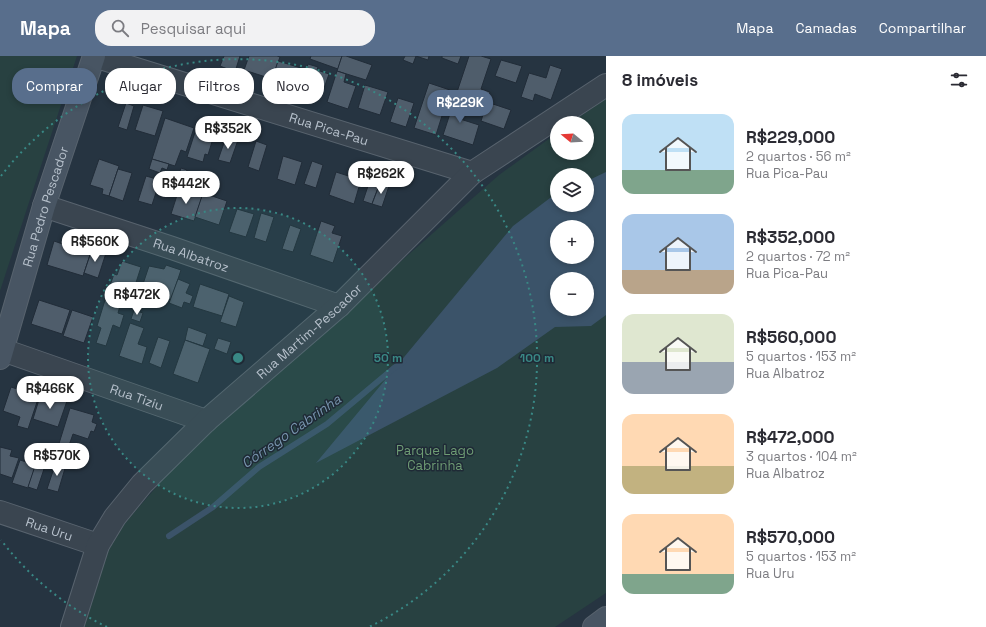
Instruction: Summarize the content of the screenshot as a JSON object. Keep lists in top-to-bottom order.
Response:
{
  "streets": {
    "street": [
      "Rua Pica-Pau",
      "Rua Pedro Pescador",
      "Rua Albatroz",
      "Rua Martim-Pescador",
      "Rua Tiziu",
      "Rua Uru"
    ]
  },
  "crossings": [
    ["Rua Pica-Pau", "Rua Pedro Pescador"],
    ["Rua Pica-Pau", "Rua Martim-Pescador"],
    ["Rua Pedro Pescador", "Rua Albatroz"],
    ["Rua Pedro Pescador", "Rua Tiziu"],
    ["Rua Albatroz", "Rua Martim-Pescador"],
    ["Rua Martim-Pescador", "Rua Tiziu"],
    ["Rua Martim-Pescador", "Rua Uru"]
  ],
  "water": ["Córrego Cabrinha"],
  "parks": ["Parque Lago Cabrinha"],
  "north": "left",
  "page": {
    "header": "Mapa",
    "search": "Pesquisar aqui",
    "nav": ["Mapa", "Camadas", "Compartilhar"],
    "heading": "8 imóveis",
    "chip": [
      "Comprar",
      "Alugar",
      "Filtros",
      "Novo"
    ],
    "price": [
      "R$229K",
      "R$352K",
      "R$262K",
      "R$442K",
      "R$560K",
      "R$472K",
      "R$466K",
      "R$570K"
    ],
    "list": [
      {
        "name": "R$229,000",
        "note": "2 quartos · 56 m² · Rua Pica-Pau"
      },
      {
        "name": "R$352,000",
        "note": "2 quartos · 72 m² · Rua Pica-Pau"
      },
      {
        "name": "R$560,000",
        "note": "5 quartos · 153 m² · Rua Albatroz"
      },
      {
        "name": "R$472,000",
        "note": "3 quartos · 104 m² · Rua Albatroz"
      },
      {
        "name": "R$570,000",
        "note": "5 quartos · 153 m² · Rua Uru"
      }
    ],
    "map_buttons": ["+", "−"]
  },
  "rings": ["50 m", "100 m"]
}
